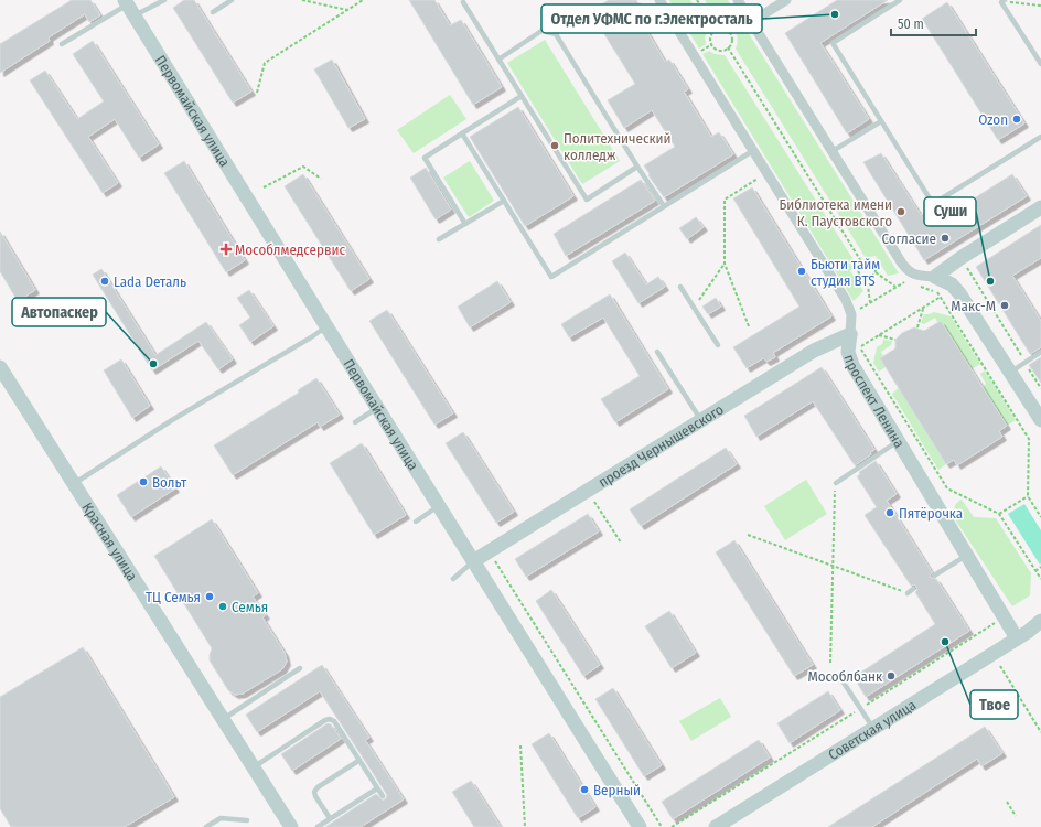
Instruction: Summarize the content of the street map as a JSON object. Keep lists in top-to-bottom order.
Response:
{
  "streets": {
    "street": [
      "Первомайская улица",
      "проспект Ленина",
      "проезд Чернышевского",
      "Красная улица",
      "Советская улица"
    ]
  },
  "crossings": [
    ["Первомайская улица", "проезд Чернышевского"],
    ["проспект Ленина", "проезд Чернышевского"],
    ["проспект Ленина", "Советская улица"]
  ],
  "places": {
    "other": [
      "Отдел УФМС по г.Электросталь",
      "Ozon",
      "Политехнический колледж",
      "Библиотека имени К. Паустовского",
      "Согласие",
      "Бьюти тайм студия BTS",
      "Lada Dеталь",
      "Суши",
      "Макс-М",
      "Автопаскер",
      "Вольт",
      "Пятёрочка",
      "ТЦ Семья",
      "Семья",
      "Твое",
      "Мособлбанк",
      "Верный"
    ],
    "health": ["Мособлмедсервис"]
  },
  "scale_bar": "50 m"
}
